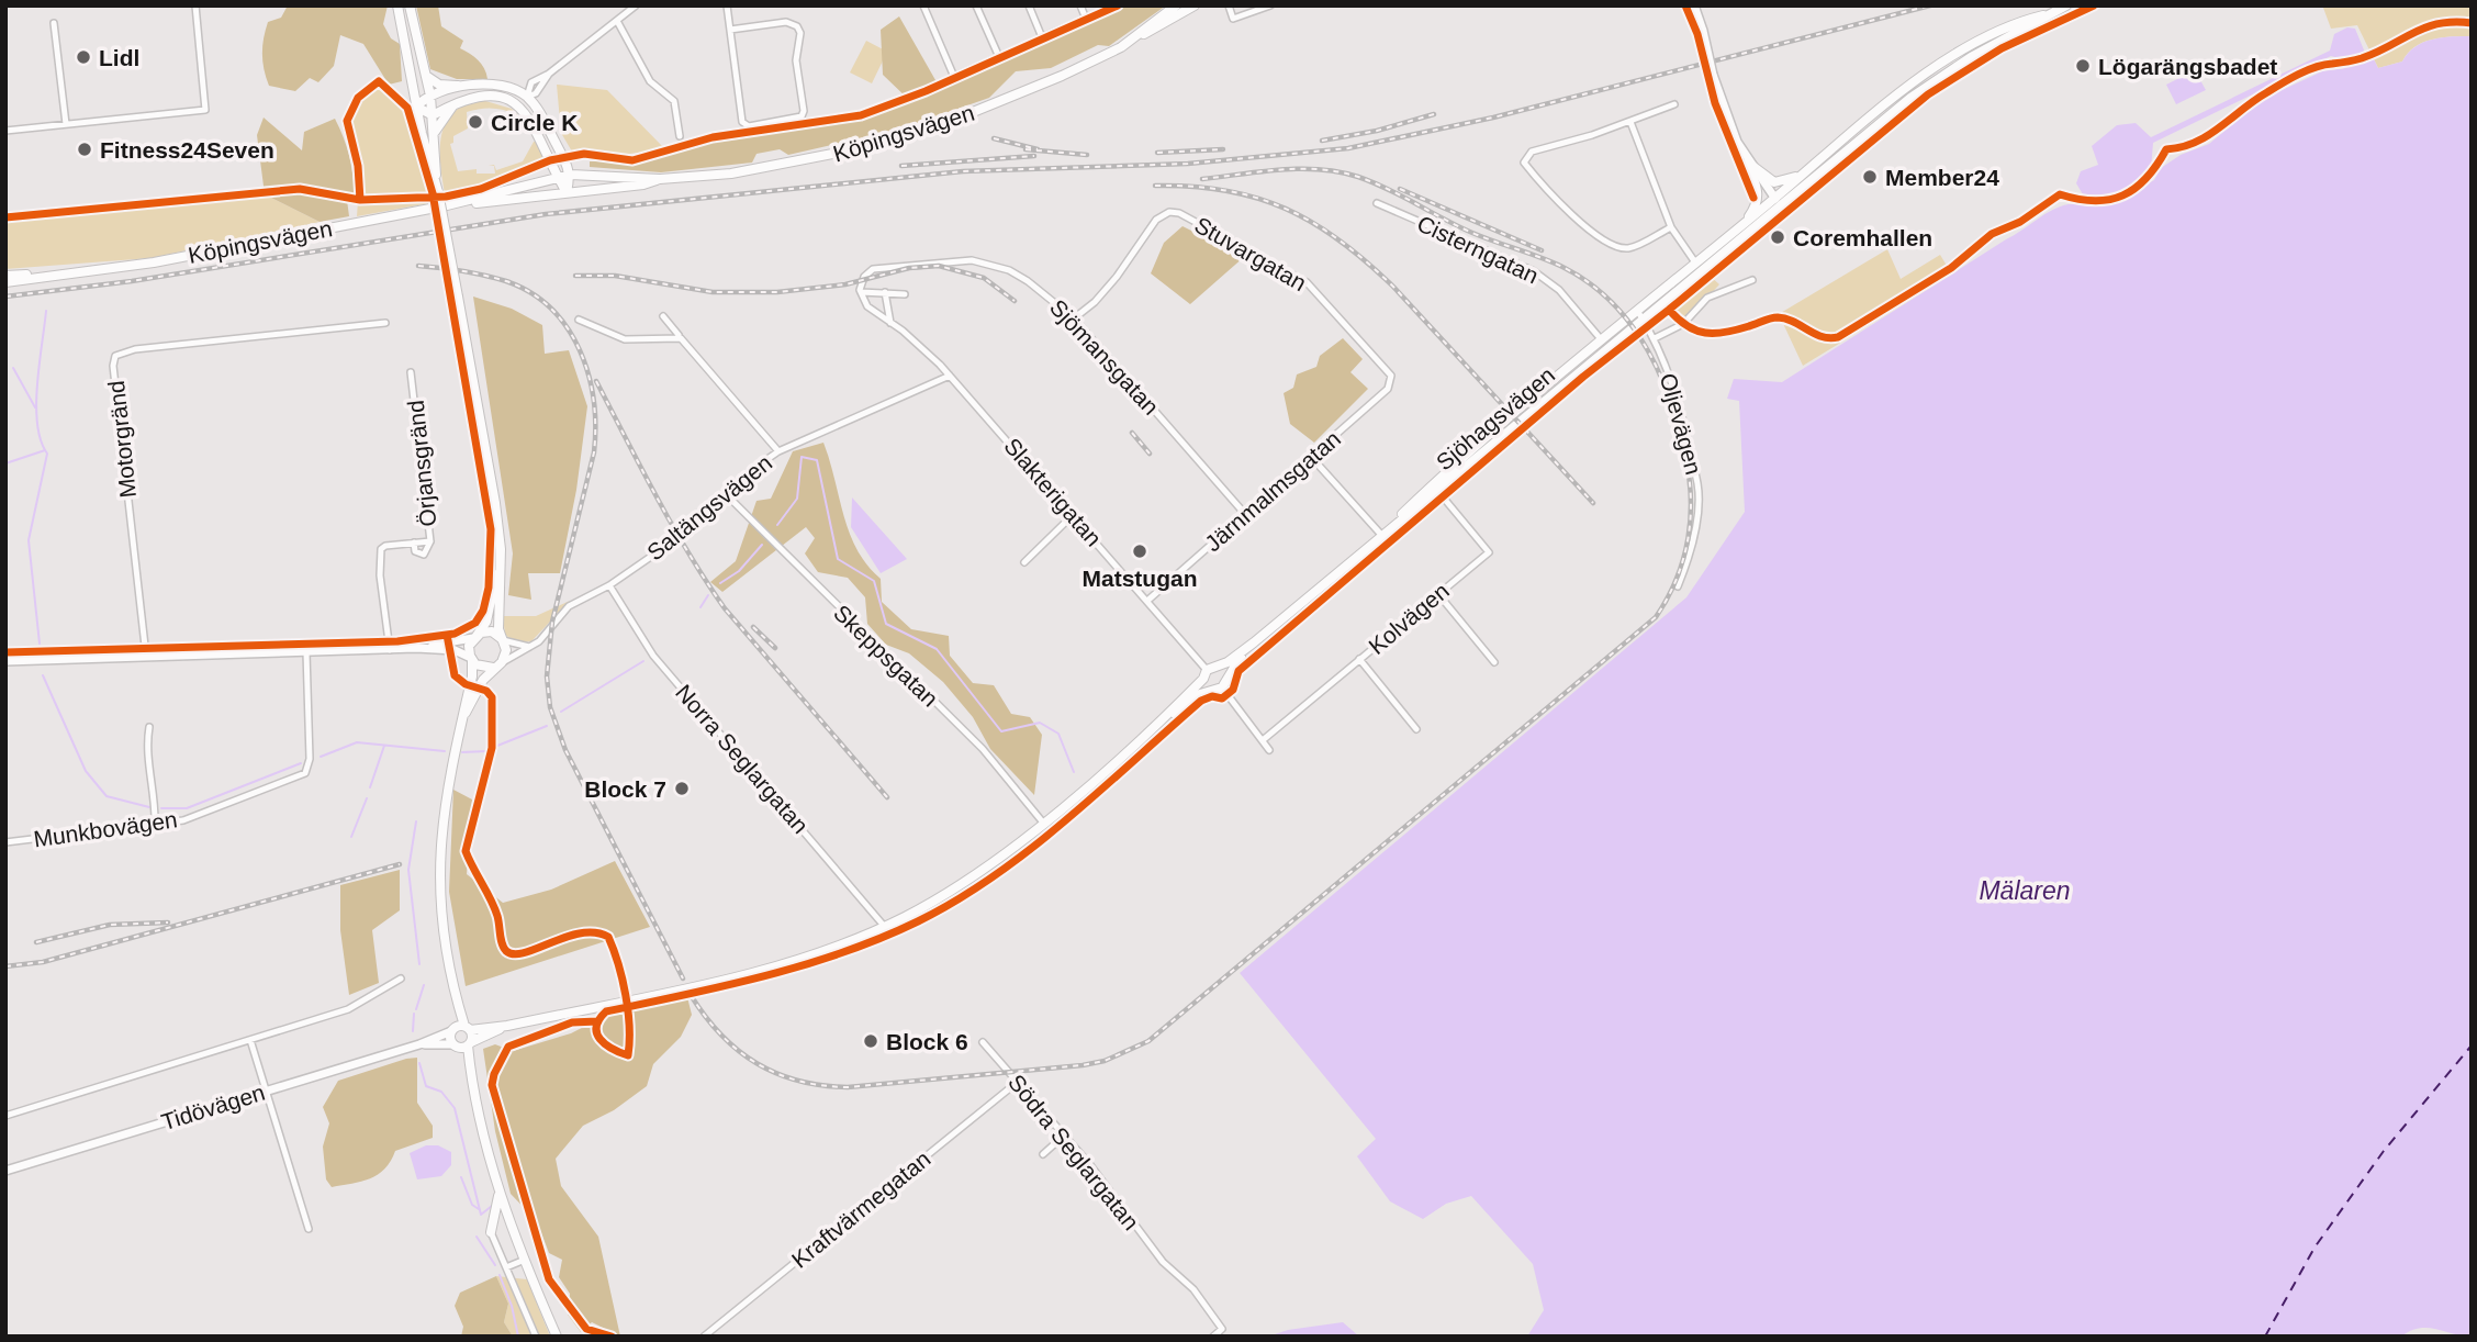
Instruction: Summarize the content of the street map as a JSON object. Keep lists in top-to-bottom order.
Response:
{
  "streets": {
    "main road": ["Köpingsvägen", "Sjöhagsvägen"],
    "street": [
      "Cisterngatan",
      "Stuvargatan",
      "Sjömansgatan",
      "Oljevägen",
      "Motorgränd",
      "Örjansgränd",
      "Järnmalmsgatan",
      "Slakterigatan",
      "Saltängsvägen",
      "Kolvägen",
      "Skeppsgatan",
      "Norra Seglargatan",
      "Munkbovägen",
      "Tidövägen",
      "Södra Seglargatan",
      "Kraftvärmegatan"
    ]
  },
  "crossings": [
    ["Cisterngatan", "Sjöhagsvägen"],
    ["Stuvargatan", "Sjömansgatan"],
    ["Stuvargatan", "Järnmalmsgatan"],
    ["Sjömansgatan", "Järnmalmsgatan"],
    ["Sjömansgatan", "Slakterigatan"],
    ["Sjöhagsvägen", "Oljevägen"],
    ["Sjöhagsvägen", "Slakterigatan"],
    ["Sjöhagsvägen", "Kolvägen"],
    ["Sjöhagsvägen", "Skeppsgatan"],
    ["Sjöhagsvägen", "Norra Seglargatan"],
    ["Sjöhagsvägen", "Tidövägen"],
    ["Järnmalmsgatan", "Slakterigatan"],
    ["Slakterigatan", "Saltängsvägen"],
    ["Saltängsvägen", "Skeppsgatan"],
    ["Saltängsvägen", "Norra Seglargatan"],
    ["Södra Seglargatan", "Kraftvärmegatan"]
  ],
  "water": ["Mälaren"],
  "places": [
    "Lidl",
    "Lögarängsbadet",
    "Circle K",
    "Fitness24Seven",
    "Member24",
    "Coremhallen",
    "Matstugan",
    "Block 7",
    "Block 6"
  ]
}
